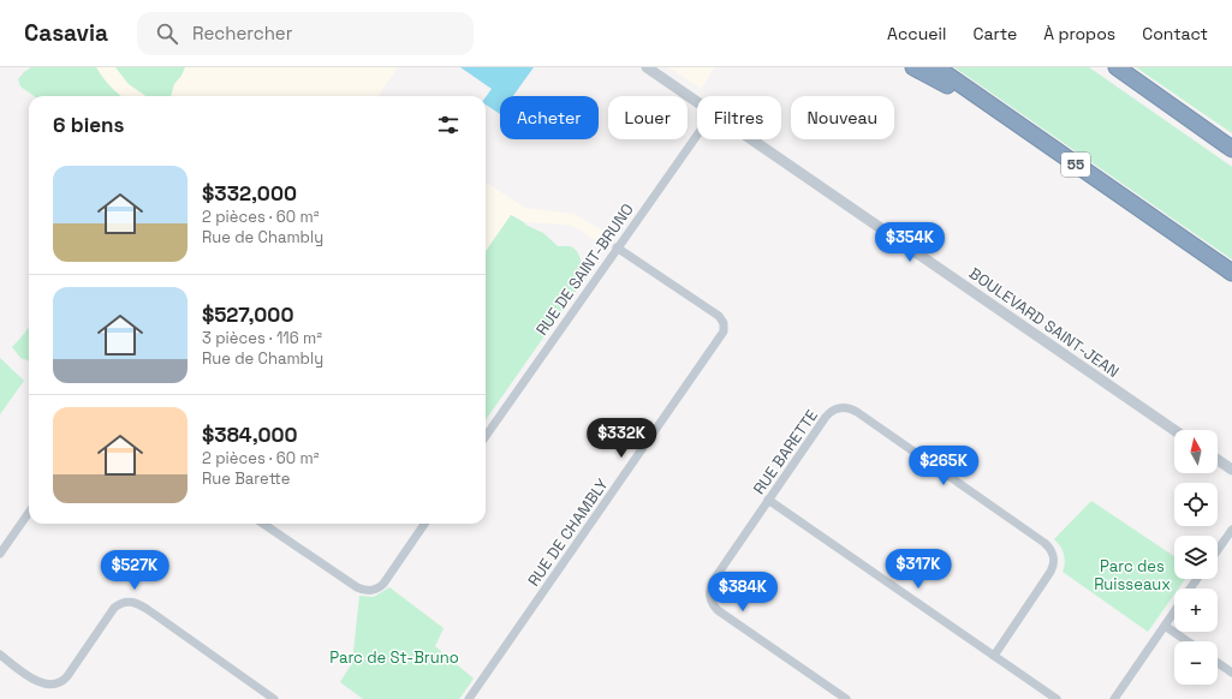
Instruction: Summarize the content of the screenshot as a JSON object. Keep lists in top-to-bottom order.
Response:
{
  "streets": {
    "highway": ["55"],
    "street": [
      "RUE DE SAINT-BRUNO",
      "BOULEVARD SAINT-JEAN",
      "RUE BARETTE",
      "RUE DE CHAMBLY"
    ]
  },
  "crossings": [
    ["RUE DE SAINT-BRUNO", "RUE DE CHAMBLY"]
  ],
  "parks": ["Parc des Ruisseaux", "Parc de St-Bruno"],
  "north": "top",
  "page": {
    "header": "Casavia",
    "search": "Rechercher",
    "nav": [
      "Accueil",
      "Carte",
      "À propos",
      "Contact"
    ],
    "chip": [
      "Acheter",
      "Louer",
      "Filtres",
      "Nouveau"
    ],
    "heading": "6 biens",
    "list": [
      {
        "name": "$332,000",
        "note": "2 pièces · 60 m² · Rue de Chambly"
      },
      {
        "name": "$527,000",
        "note": "3 pièces · 116 m² · Rue de Chambly"
      },
      {
        "name": "$384,000",
        "note": "2 pièces · 60 m² · Rue Barette"
      }
    ],
    "price": [
      "$354K",
      "$332K",
      "$265K",
      "$317K",
      "$527K",
      "$384K"
    ],
    "map_buttons": ["+", "−"]
  }
}
